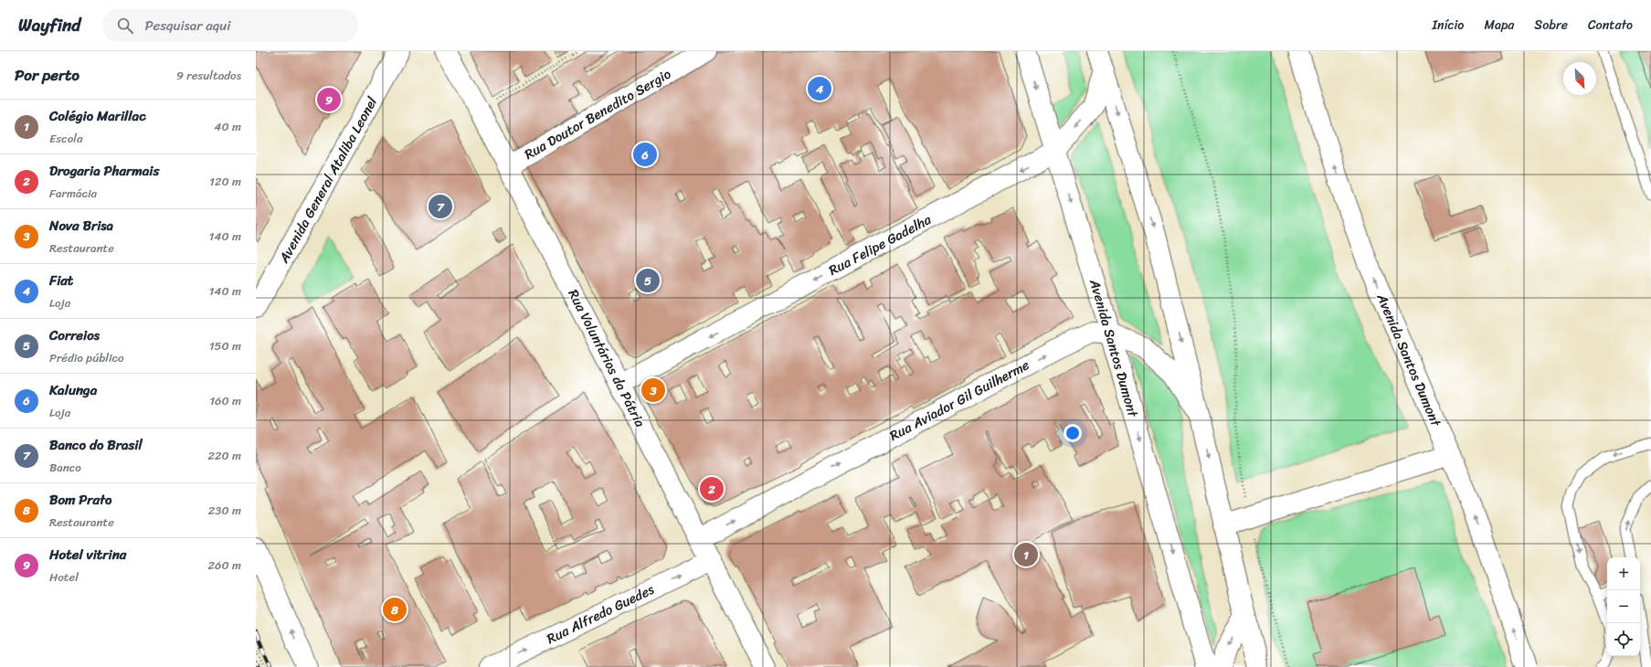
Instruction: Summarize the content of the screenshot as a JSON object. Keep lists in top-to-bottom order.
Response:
{
  "streets": {
    "main road": [
      "Rua Doutor Benedito Sergio",
      "Avenida General Ataliba Leonel",
      "Rua Felipe Gadelha",
      "Avenida Santos Dumont",
      "Rua Voluntários da Pátria",
      "Rua Aviador Gil Guilherme",
      "Rua Alfredo Guedes"
    ]
  },
  "crossings": [
    ["Rua Doutor Benedito Sergio", "Rua Voluntários da Pátria"],
    ["Rua Felipe Gadelha", "Avenida Santos Dumont"],
    ["Rua Felipe Gadelha", "Rua Voluntários da Pátria"],
    ["Avenida Santos Dumont", "Rua Aviador Gil Guilherme"],
    ["Rua Voluntários da Pátria", "Rua Aviador Gil Guilherme"],
    ["Rua Voluntários da Pátria", "Rua Alfredo Guedes"]
  ],
  "one_way": ["Rua Felipe Gadelha", "Rua Aviador Gil Guilherme", "Rua Alfredo Guedes"],
  "north": "bottom right",
  "page": {
    "header": "Wayfind",
    "search": "Pesquisar aqui",
    "nav": [
      "Início",
      "Mapa",
      "Sobre",
      "Contato"
    ],
    "heading": ["Por perto", "9 resultados"],
    "pins": [
      "4",
      "9",
      "6",
      "7",
      "5",
      "3",
      "2",
      "1",
      "8"
    ],
    "list": [
      {
        "mark": "1",
        "name": "Colégio Marillac",
        "note": "Escola",
        "value": "40 m"
      },
      {
        "mark": "2",
        "name": "Drogaria Pharmais",
        "note": "Farmácia",
        "value": "120 m"
      },
      {
        "mark": "3",
        "name": "Nova Brisa",
        "note": "Restaurante",
        "value": "140 m"
      },
      {
        "mark": "4",
        "name": "Fiat",
        "note": "Loja",
        "value": "140 m"
      },
      {
        "mark": "5",
        "name": "Correios",
        "note": "Prédio público",
        "value": "150 m"
      },
      {
        "mark": "6",
        "name": "Kalunga",
        "note": "Loja",
        "value": "160 m"
      },
      {
        "mark": "7",
        "name": "Banco do Brasil",
        "note": "Banco",
        "value": "220 m"
      },
      {
        "mark": "8",
        "name": "Bom Prato",
        "note": "Restaurante",
        "value": "230 m"
      },
      {
        "mark": "9",
        "name": "Hotel vitrina",
        "note": "Hotel",
        "value": "260 m"
      }
    ],
    "map_buttons": ["+", "−"]
  }
}
